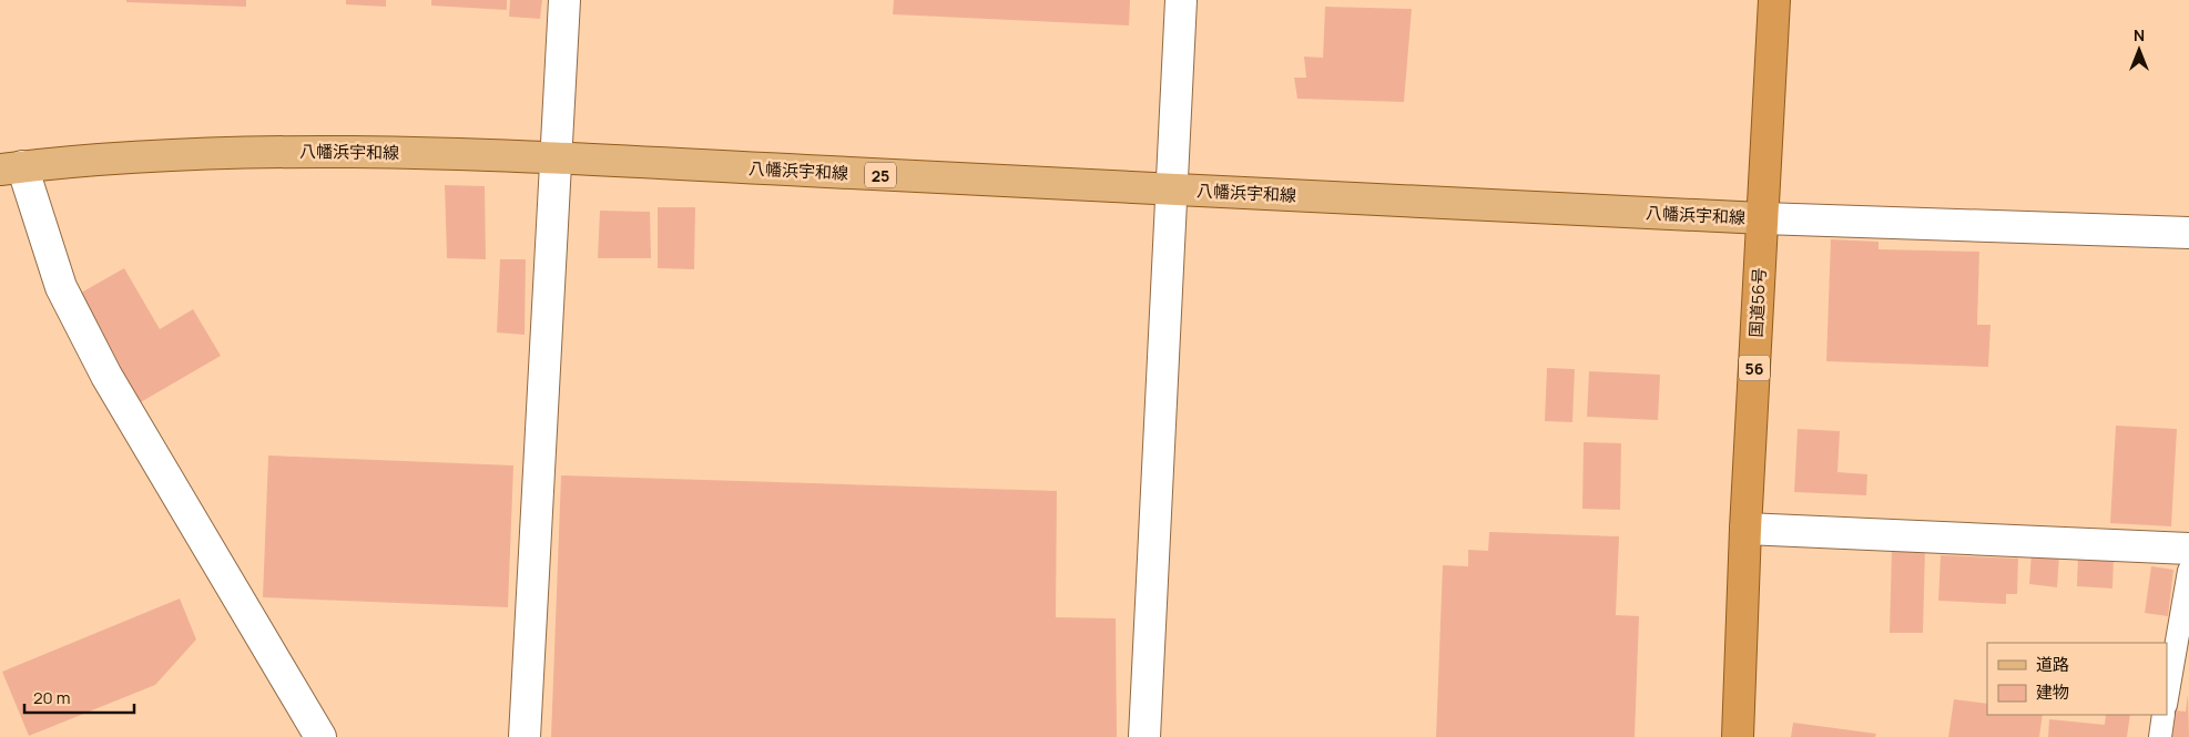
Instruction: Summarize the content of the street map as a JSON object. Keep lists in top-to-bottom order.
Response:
{
  "streets": {
    "highway": ["国道56号", "56"],
    "main road": ["八幡浜宇和線", "25"]
  },
  "crossings": [
    ["八幡浜宇和線", "国道56号"]
  ],
  "legend": ["道路", "建物"],
  "scale_bar": "20 m",
  "north": "top"
}
